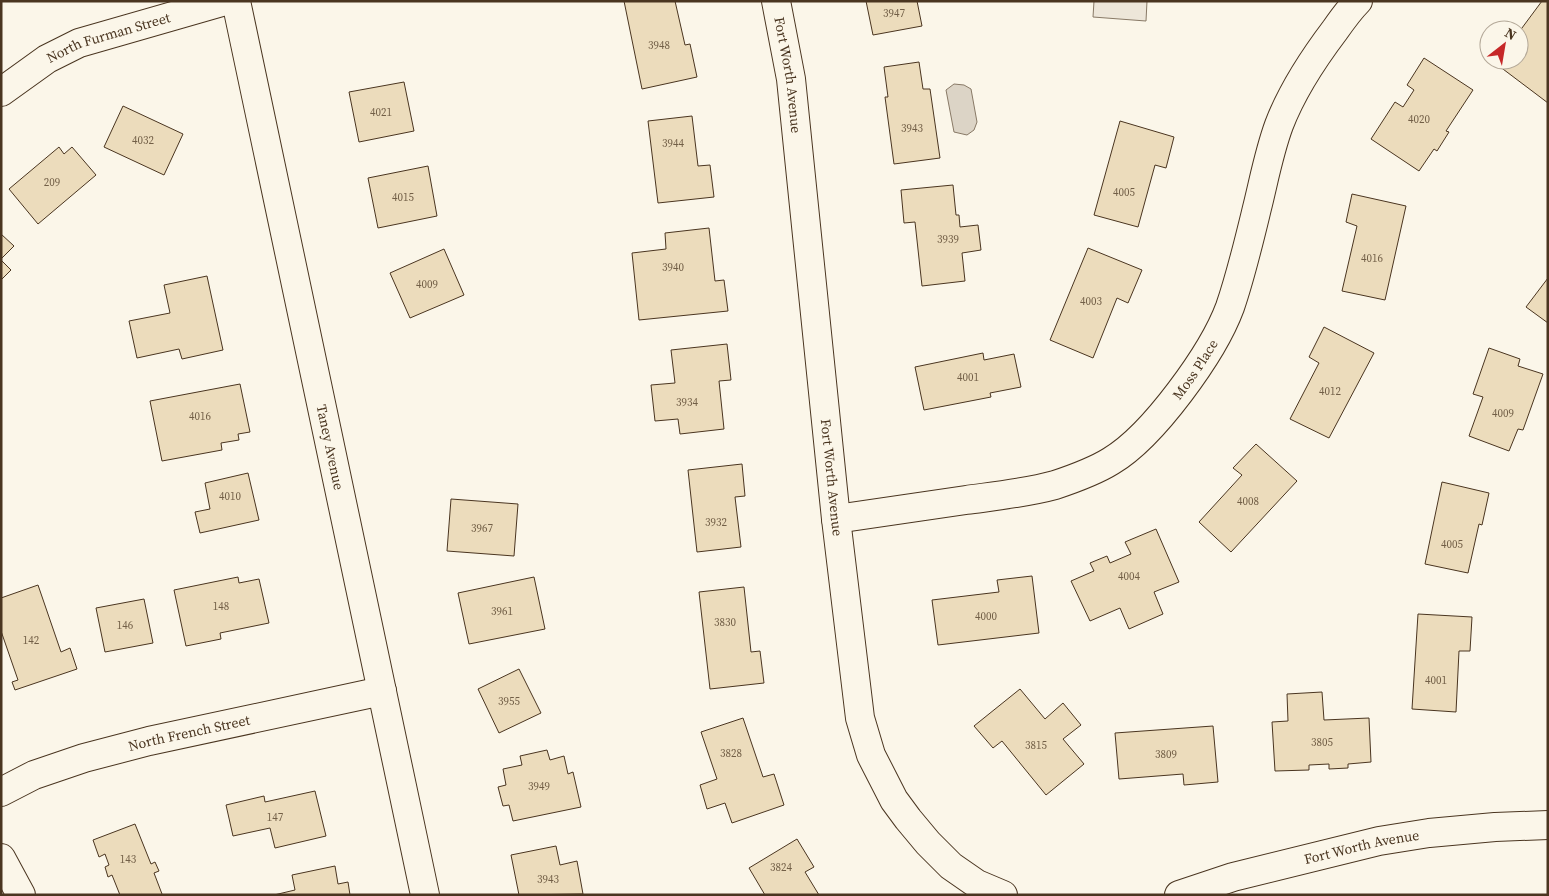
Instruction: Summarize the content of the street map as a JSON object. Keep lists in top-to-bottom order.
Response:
{
  "streets": {
    "street": [
      "North Furman Street",
      "Fort Worth Avenue",
      "Moss Place",
      "Taney Avenue",
      "North French Street"
    ]
  },
  "crossings": [
    ["Fort Worth Avenue", "Moss Place"],
    ["Taney Avenue", "North French Street"]
  ],
  "house_numbers": [
    "3947",
    "3948",
    "4021",
    "4020",
    "3943",
    "4032",
    "3944",
    "209",
    "4005",
    "4015",
    "3939",
    "4016",
    "3940",
    "4009",
    "4003",
    "4001",
    "4012",
    "3934",
    "4009",
    "4016",
    "4010",
    "4008",
    "3932",
    "3967",
    "4005",
    "4004",
    "148",
    "3961",
    "4000",
    "3830",
    "146",
    "142",
    "4001",
    "3955",
    "3805",
    "3815",
    "3828",
    "3809",
    "3949",
    "147",
    "143",
    "3824",
    "3943"
  ],
  "north": "top right"
}
